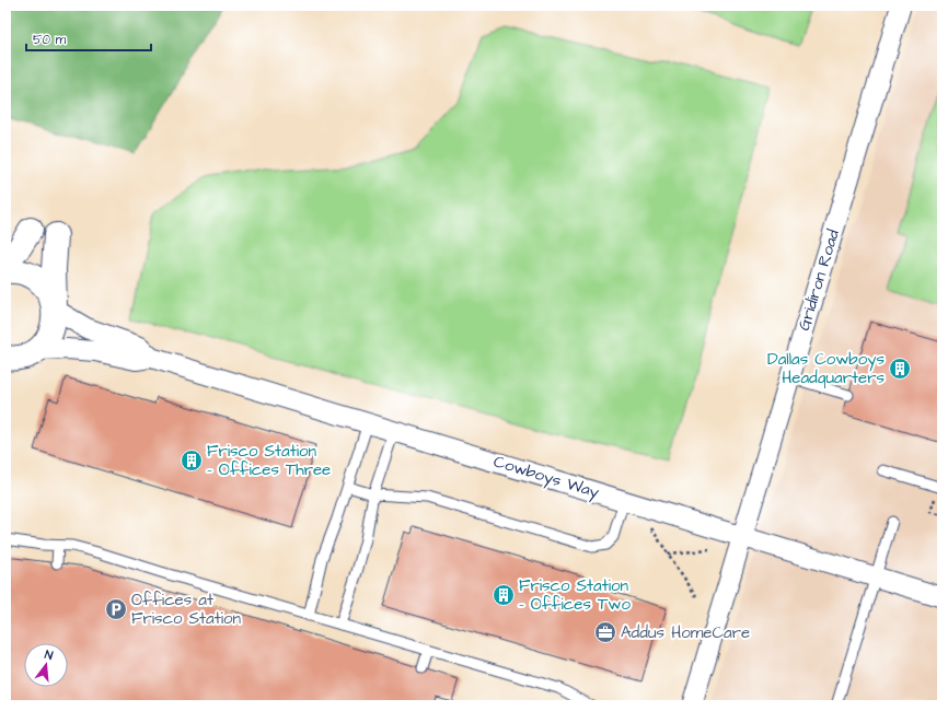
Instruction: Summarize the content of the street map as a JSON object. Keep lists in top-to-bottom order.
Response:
{
  "streets": {
    "street": ["Gridiron Road", "Cowboys Way"]
  },
  "crossings": [
    ["Gridiron Road", "Cowboys Way"]
  ],
  "places": {
    "building": ["Dallas Cowboys Headquarters", "Frisco Station - Offices Three", "Frisco Station - Offices Two"],
    "parking": ["Offices at Frisco Station"],
    "office": ["Addus HomeCare"]
  },
  "scale_bar": "50 m",
  "north": "top"
}
